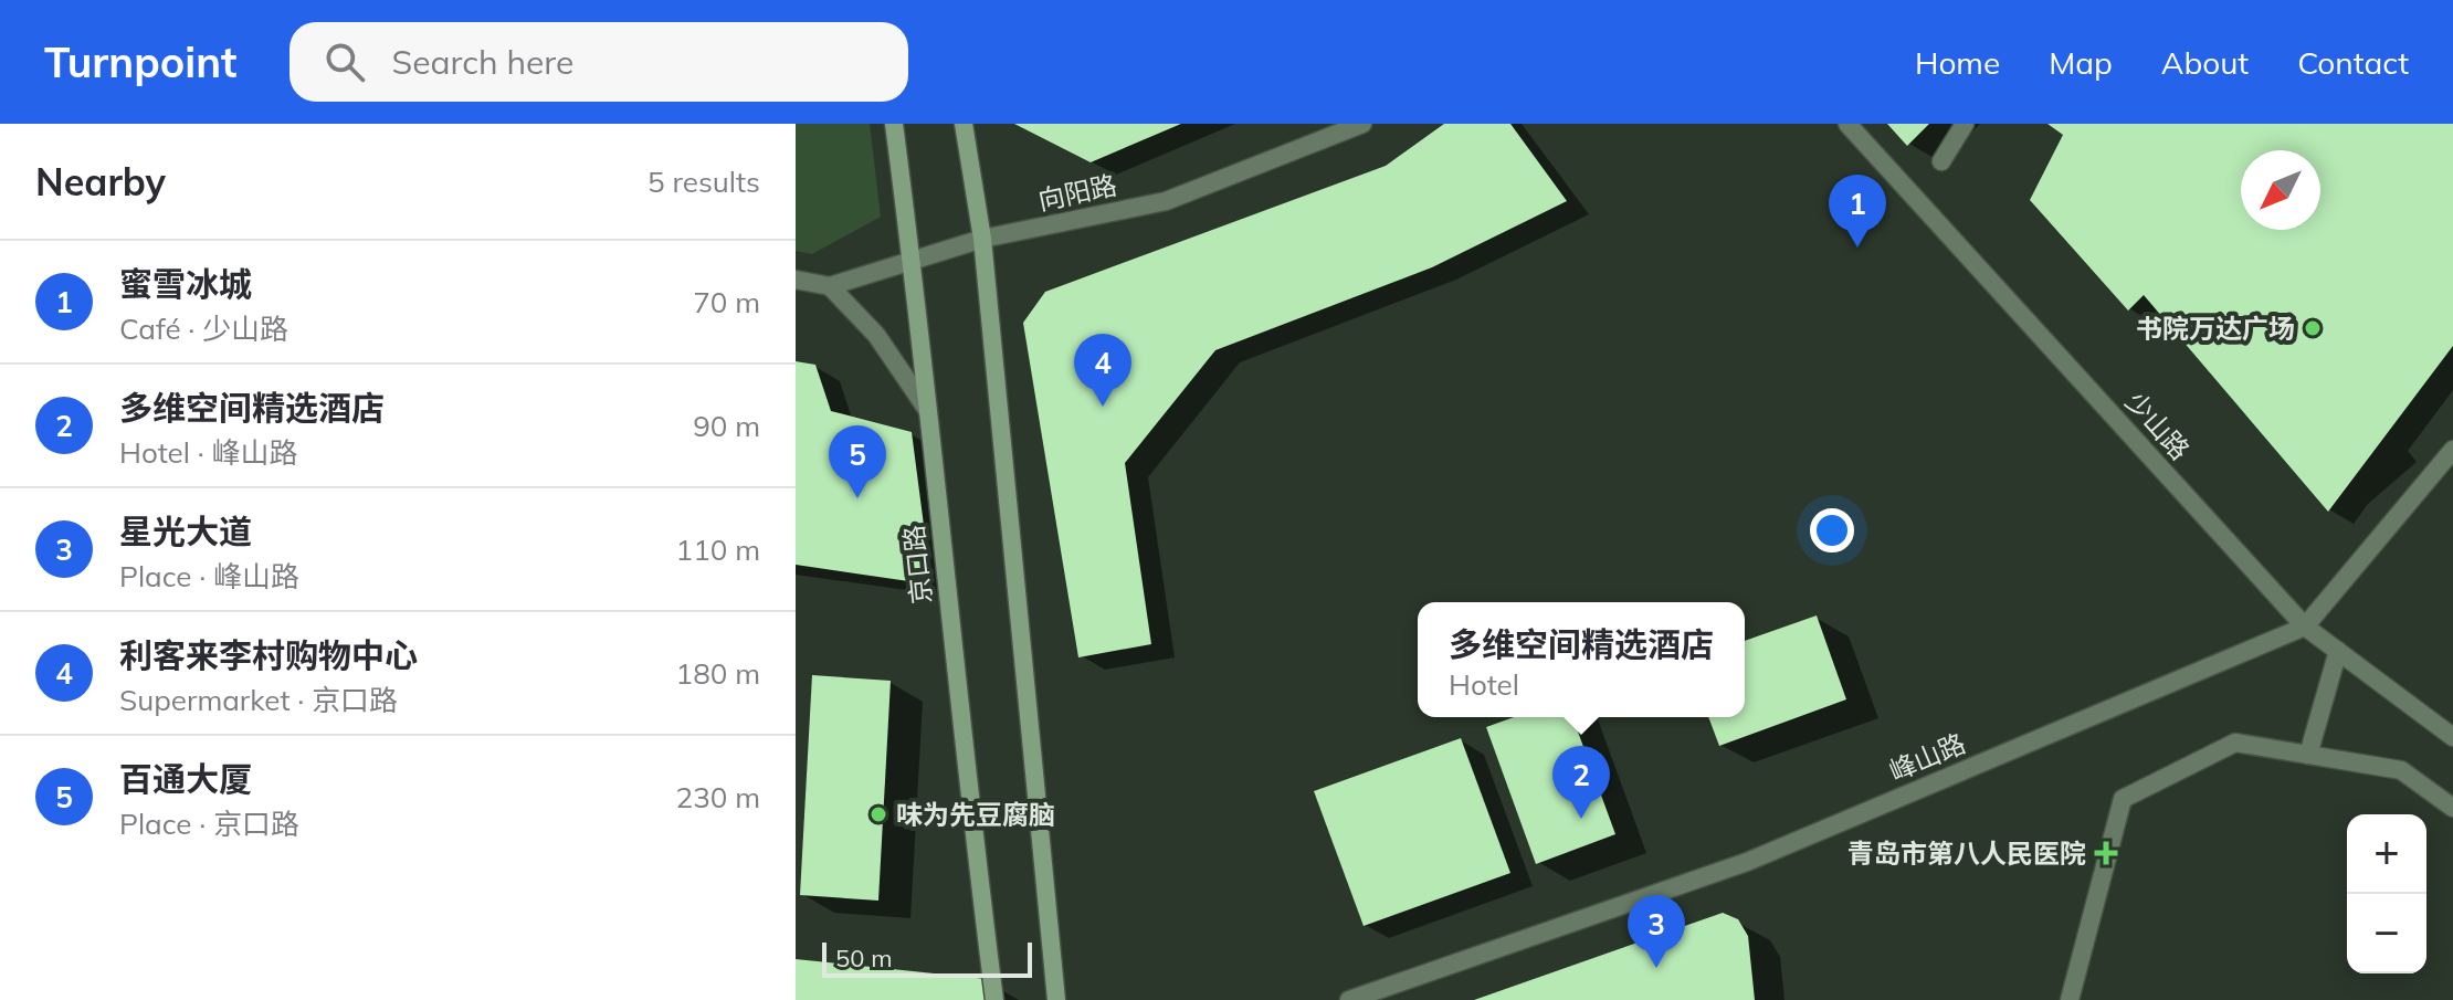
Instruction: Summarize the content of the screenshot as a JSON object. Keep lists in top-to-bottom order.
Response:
{
  "streets": {
    "main road": ["京口路"],
    "street": ["向阳路", "少山路", "峰山路"]
  },
  "crossings": [
    ["向阳路", "京口路"],
    ["少山路", "峰山路"]
  ],
  "places": {
    "other": ["书院万达广场", "味为先豆腐脑"],
    "health": ["青岛市第八人民医院"]
  },
  "scale_bar": "50 m",
  "north": "bottom left",
  "page": {
    "header": "Turnpoint",
    "search": "Search here",
    "nav": [
      "Home",
      "Map",
      "About",
      "Contact"
    ],
    "heading": ["Nearby", "5 results"],
    "pins": [
      "1",
      "4",
      "5",
      "2",
      "3"
    ],
    "list": [
      {
        "mark": "1",
        "name": "蜜雪冰城",
        "note": "Café · 少山路",
        "value": "70 m"
      },
      {
        "mark": "2",
        "name": "多维空间精选酒店",
        "note": "Hotel · 峰山路",
        "value": "90 m"
      },
      {
        "mark": "3",
        "name": "星光大道",
        "note": "Place · 峰山路",
        "value": "110 m"
      },
      {
        "mark": "4",
        "name": "利客来李村购物中心",
        "note": "Supermarket · 京口路",
        "value": "180 m"
      },
      {
        "mark": "5",
        "name": "百通大厦",
        "note": "Place · 京口路",
        "value": "230 m"
      }
    ],
    "popup": ["多维空间精选酒店", "Hotel"],
    "map_buttons": ["+", "−"],
    "scale": "50 m"
  }
}
